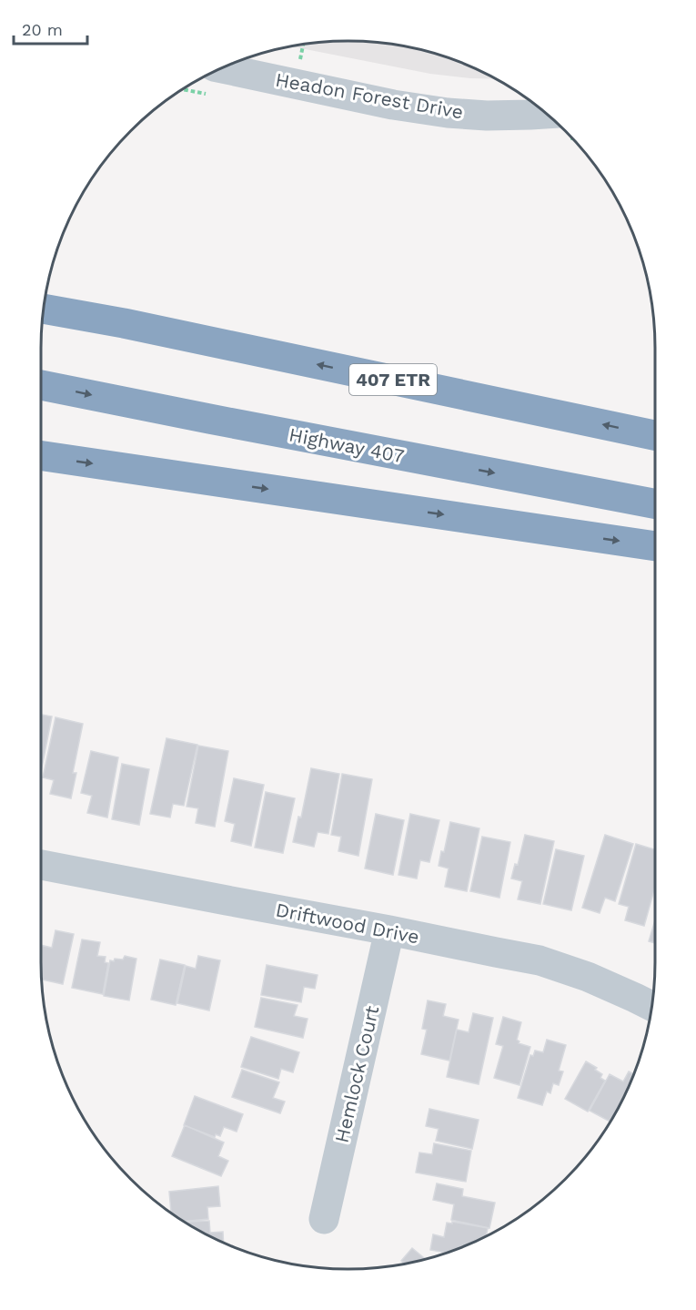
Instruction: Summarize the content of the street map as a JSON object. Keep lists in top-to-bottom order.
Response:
{
  "streets": {
    "highway": ["407 ETR", "Highway 407"],
    "street": ["Headon Forest Drive", "Driftwood Drive", "Hemlock Court"]
  },
  "crossings": [
    ["Driftwood Drive", "Hemlock Court"]
  ],
  "scale_bar": "20 m"
}
